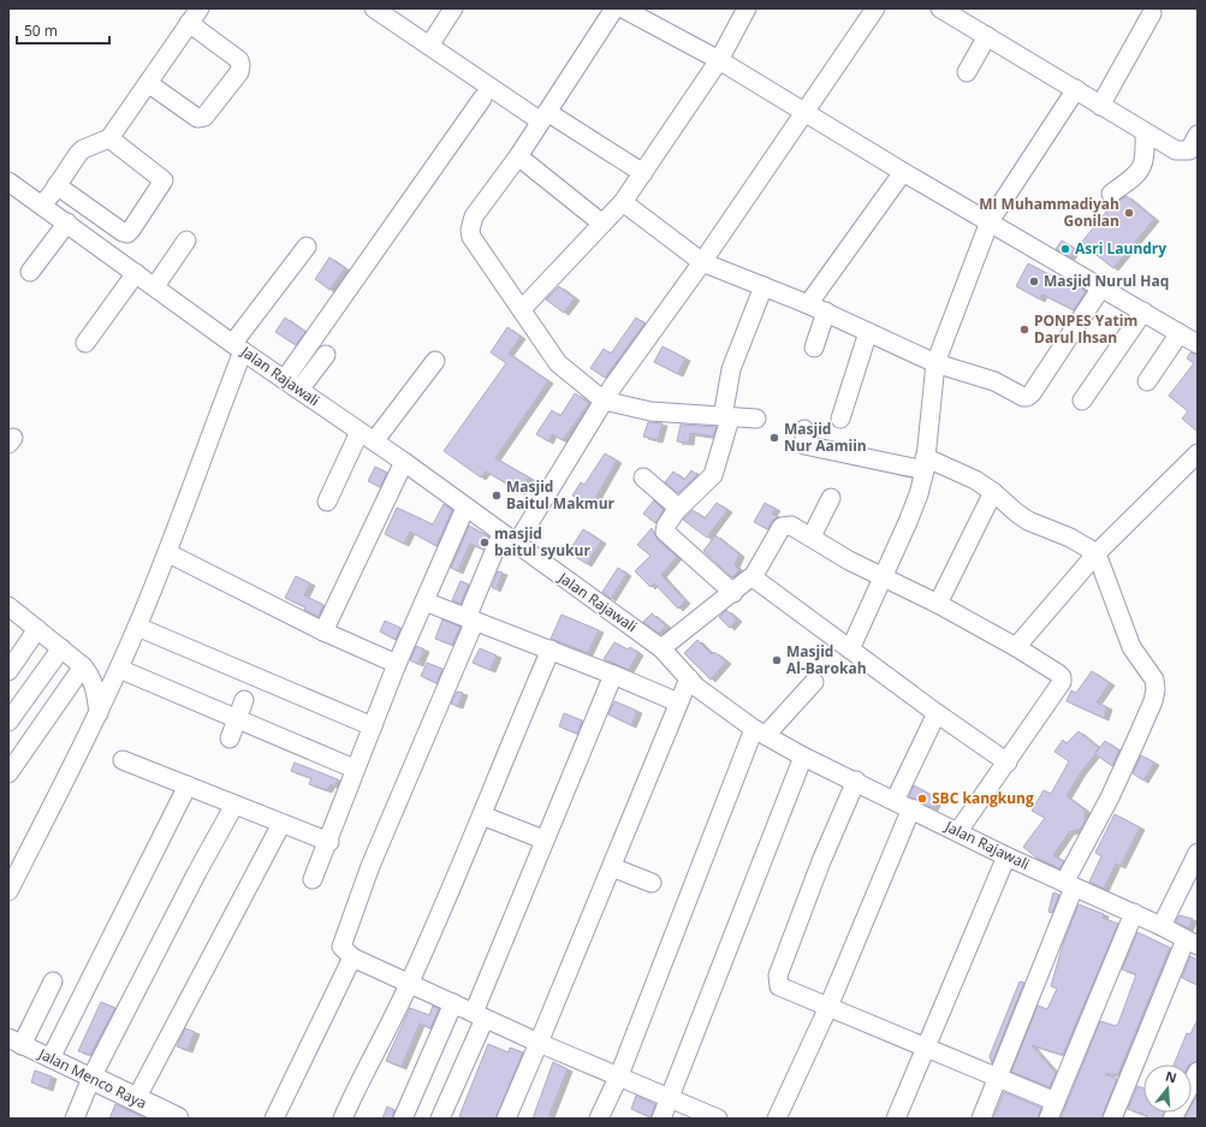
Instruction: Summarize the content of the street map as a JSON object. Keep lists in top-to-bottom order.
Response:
{
  "streets": {
    "main road": ["Jalan Menco Raya"],
    "street": ["Jalan Rajawali"]
  },
  "places": [
    "MI Muhammadiyah Gonilan",
    "Asri Laundry",
    "Masjid Nurul Haq",
    "PONPES Yatim Darul Ihsan",
    "Masjid Nur Aamiin",
    "Masjid Baitul Makmur",
    "masjid baitul syukur",
    "Masjid Al-Barokah",
    "SBC kangkung"
  ],
  "scale_bar": "50 m",
  "north": "top"
}
